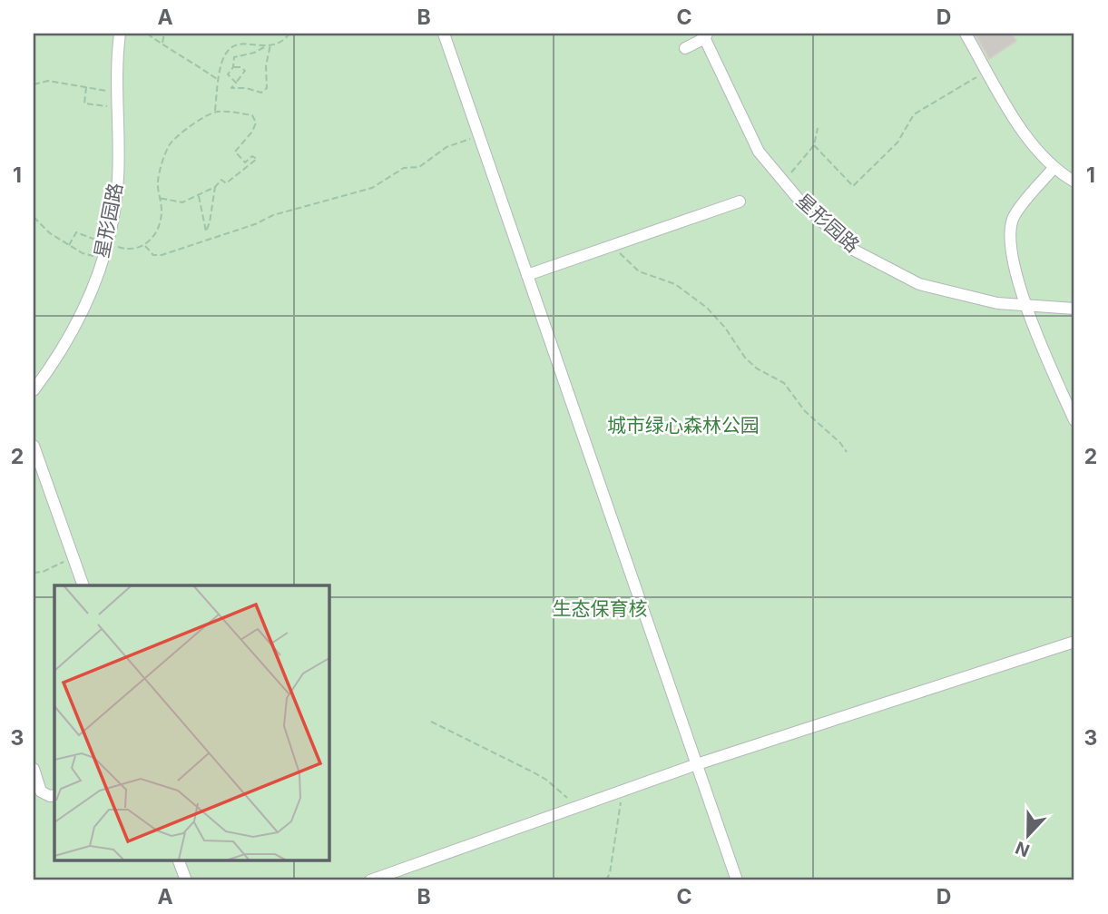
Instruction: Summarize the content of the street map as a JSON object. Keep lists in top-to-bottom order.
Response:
{
  "streets": {
    "street": ["星形园路"]
  },
  "parks": ["城市绿心森林公园", "生态保育核"],
  "north": "bottom",
  "grid": {
    "columns": [
      "A",
      "B",
      "C",
      "D"
    ],
    "rows": ["1", "2", "3"]
  }
}
